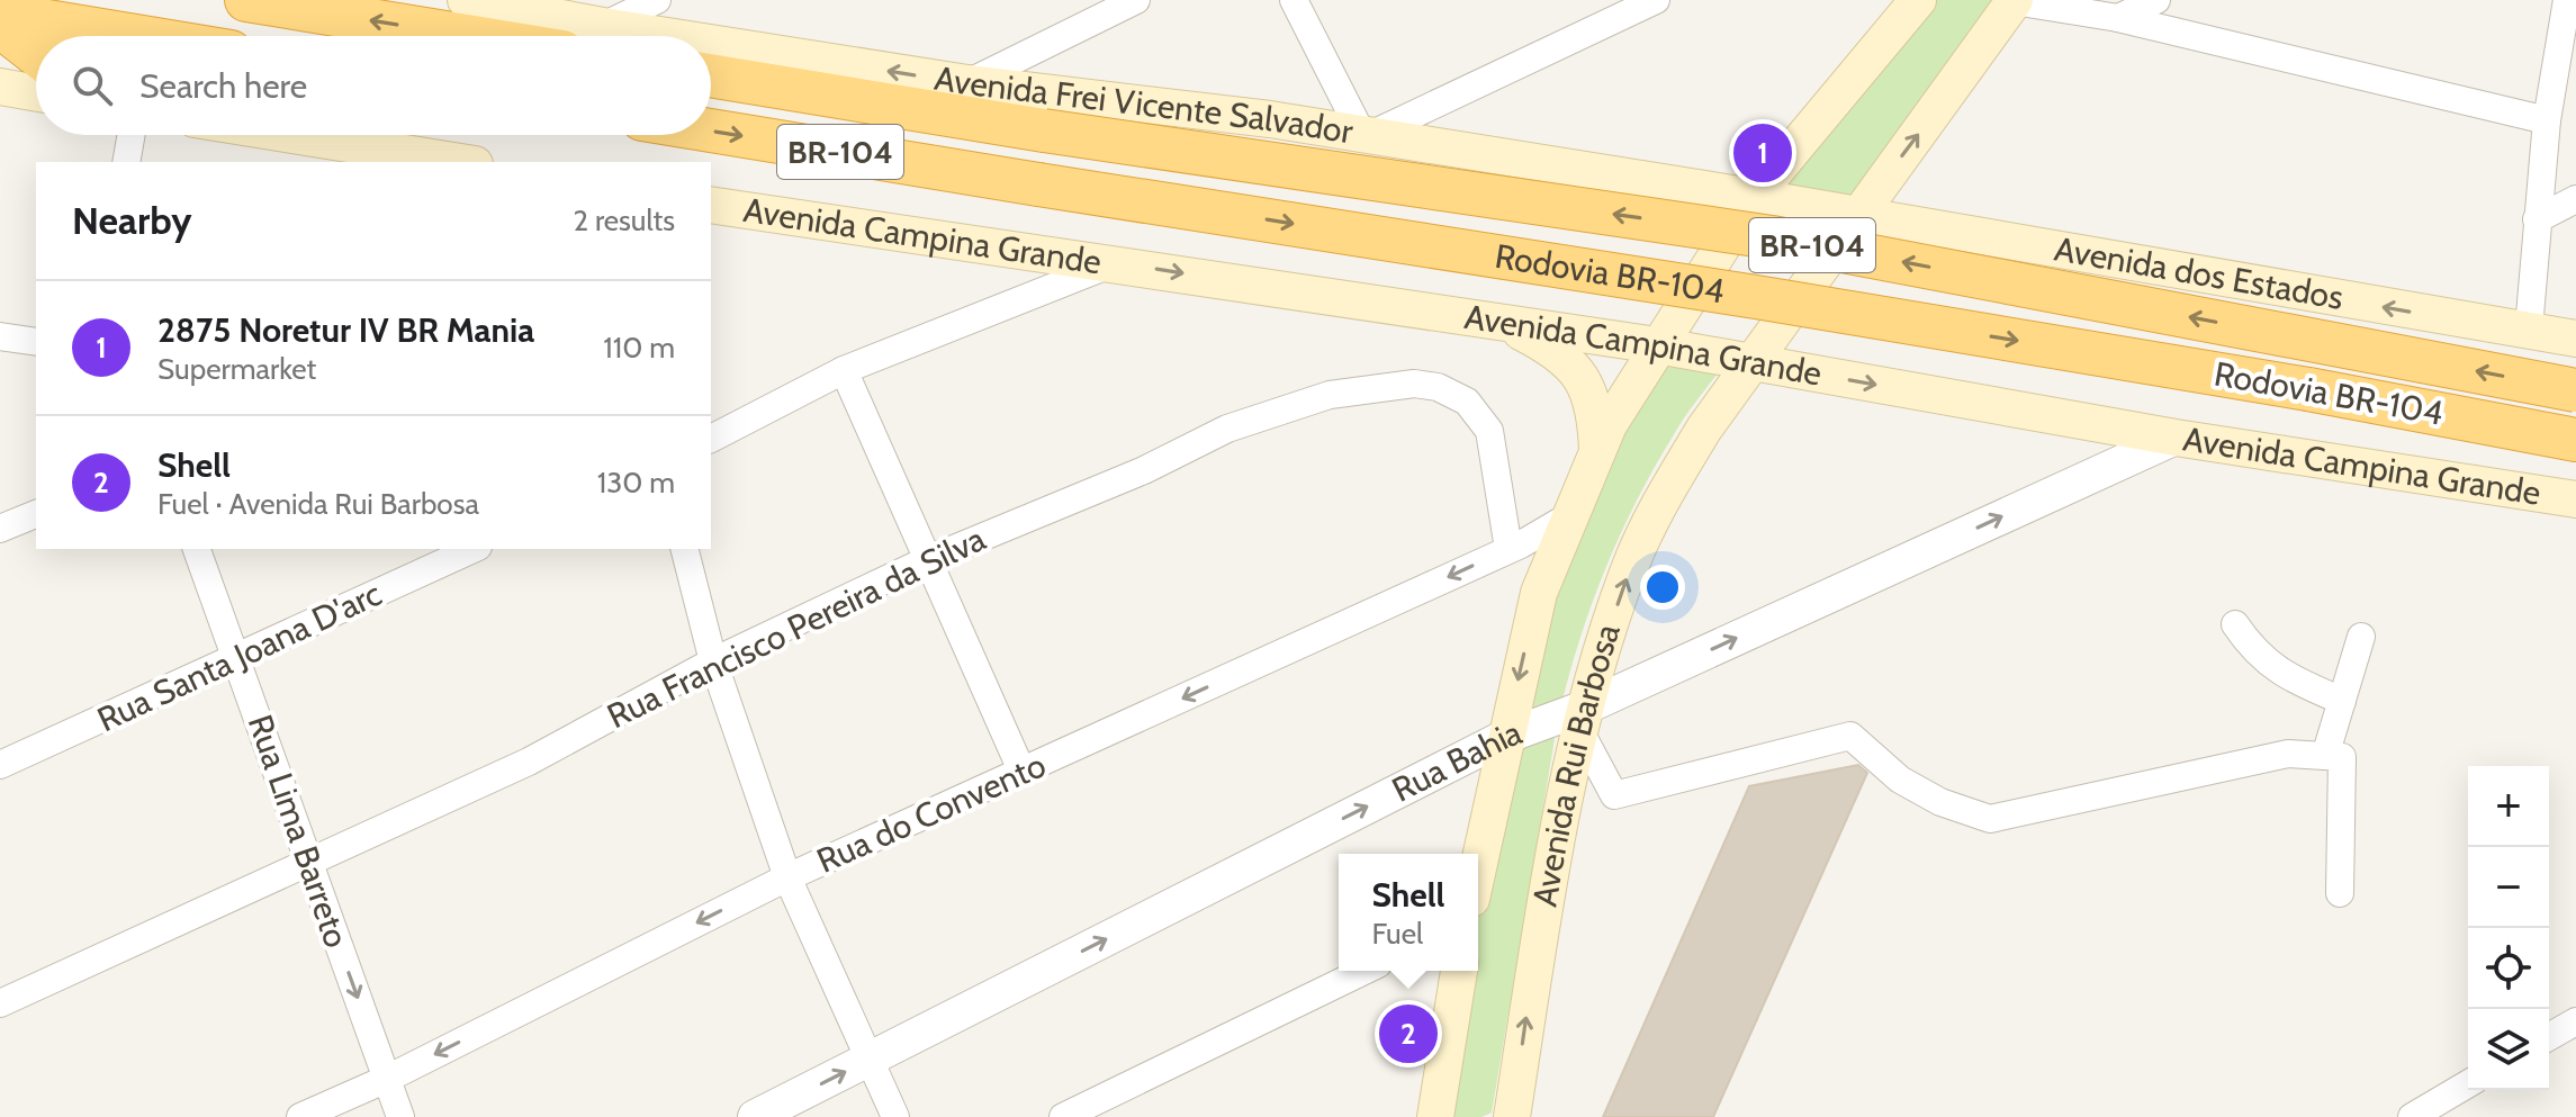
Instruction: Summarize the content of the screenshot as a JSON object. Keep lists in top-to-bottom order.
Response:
{
  "streets": {
    "highway": ["BR-104", "Rodovia BR-104"],
    "main road": [
      "Avenida Frei Vicente Salvador",
      "Avenida Campina Grande",
      "Avenida dos Estados",
      "Avenida Rui Barbosa"
    ],
    "street": [
      "Rua Francisco Pereira da Silva",
      "Rua Santa Joana D'arc",
      "Rua Bahia",
      "Rua do Convento",
      "Rua Lima Barreto"
    ]
  },
  "crossings": [
    ["Avenida Frei Vicente Salvador", "Avenida dos Estados"],
    ["Avenida Campina Grande", "Rua Bahia"],
    ["Avenida Campina Grande", "Avenida Rui Barbosa"],
    ["Avenida dos Estados", "Avenida Rui Barbosa"],
    ["Rua Francisco Pereira da Silva", "Rua do Convento"],
    ["Rua Francisco Pereira da Silva", "Rua Lima Barreto"],
    ["Rua Santa Joana D'arc", "Rua Lima Barreto"],
    ["Rua Bahia", "Avenida Rui Barbosa"],
    ["Rua do Convento", "Rua Lima Barreto"]
  ],
  "one_way": [
    "Avenida Campina Grande",
    "Avenida dos Estados",
    "Rua Bahia",
    "Rua do Convento",
    "Rua Lima Barreto"
  ],
  "page": {
    "search": "Search here",
    "pins": ["1", "2"],
    "heading": ["Nearby", "2 results"],
    "list": [
      {
        "mark": "1",
        "name": "2875 Noretur IV BR Mania",
        "note": "Supermarket",
        "value": "110 m"
      },
      {
        "mark": "2",
        "name": "Shell",
        "note": "Fuel · Avenida Rui Barbosa",
        "value": "130 m"
      }
    ],
    "map_buttons": ["+", "−"],
    "popup": ["Shell", "Fuel"]
  }
}
